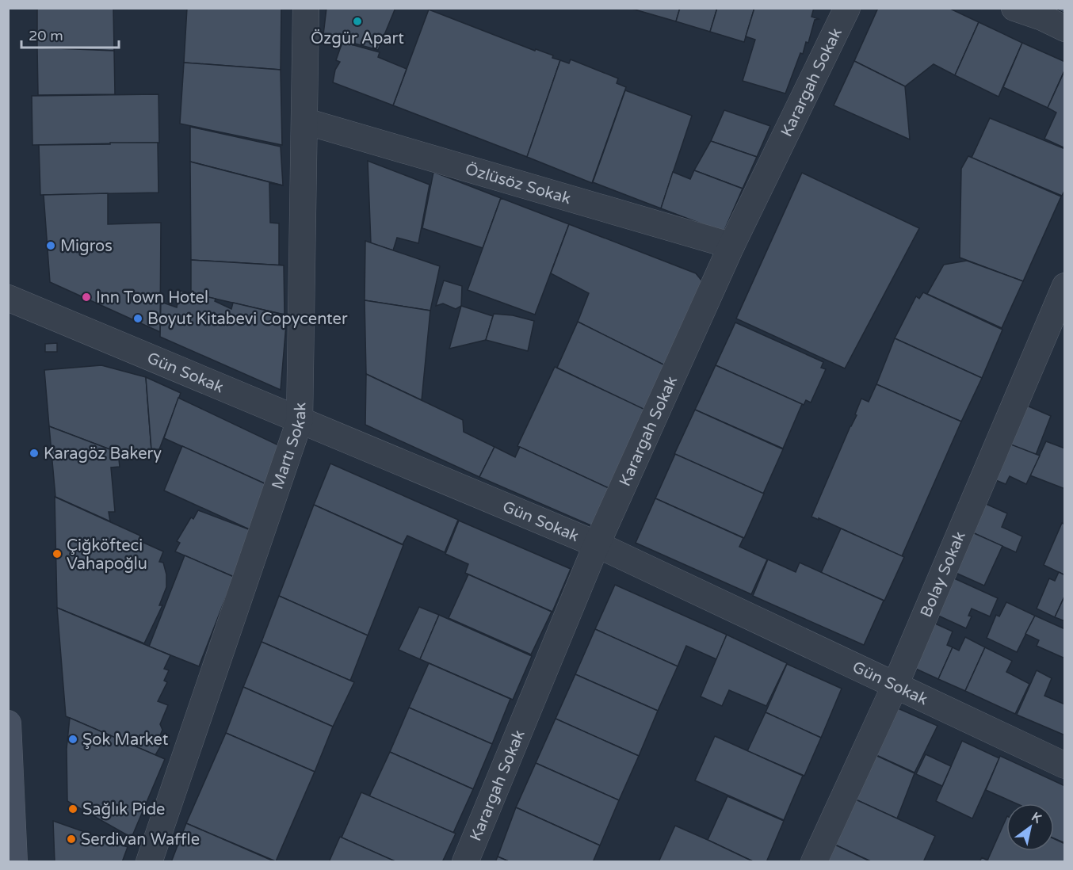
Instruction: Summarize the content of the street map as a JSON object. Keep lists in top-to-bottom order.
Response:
{
  "streets": {
    "street": [
      "Karargah Sokak",
      "Özlüsöz Sokak",
      "Gün Sokak",
      "Martı Sokak",
      "Bolay Sokak"
    ]
  },
  "crossings": [
    ["Karargah Sokak", "Özlüsöz Sokak"],
    ["Karargah Sokak", "Gün Sokak"],
    ["Özlüsöz Sokak", "Martı Sokak"],
    ["Gün Sokak", "Martı Sokak"],
    ["Gün Sokak", "Bolay Sokak"]
  ],
  "places": [
    "Özgür Apart",
    "Migros",
    "Inn Town Hotel",
    "Boyut Kitabevi Copycenter",
    "Karagöz Bakery",
    "Çiğköfteci Vahapoğlu",
    "Şok Market",
    "Sağlık Pide",
    "Serdivan Waffle"
  ],
  "scale_bar": "20 m",
  "north": "top right"
}
